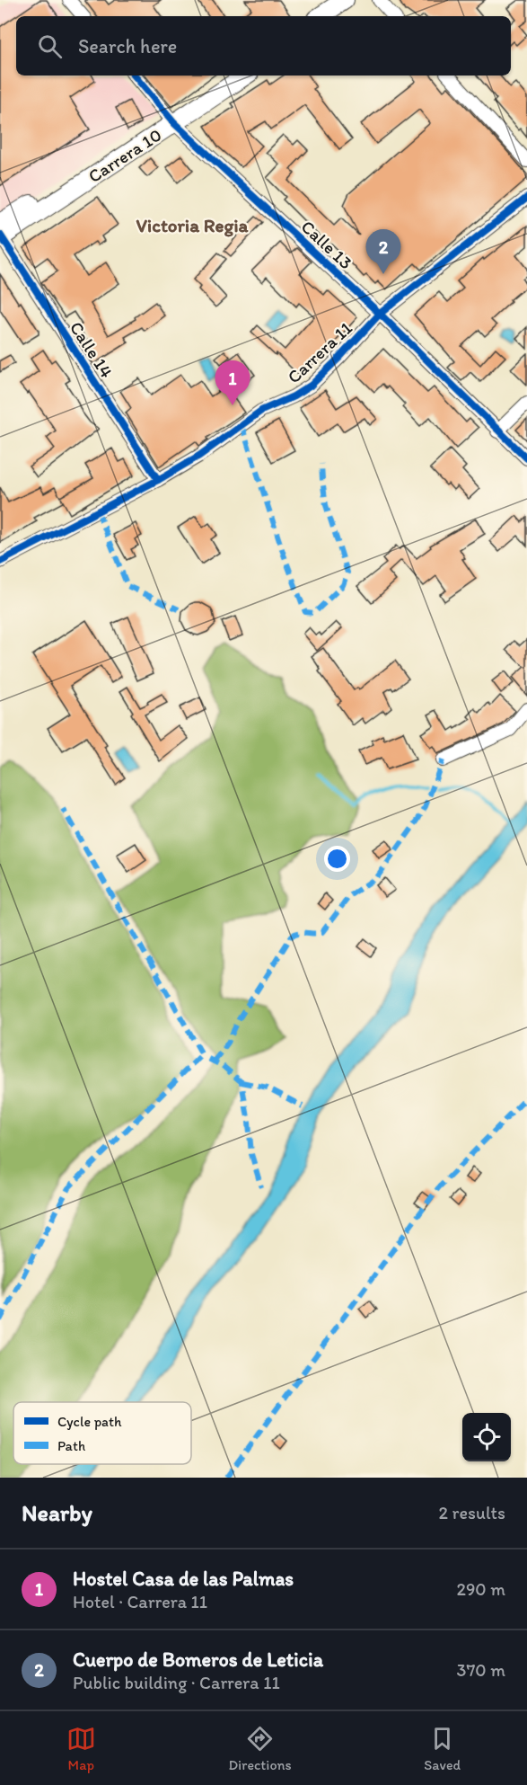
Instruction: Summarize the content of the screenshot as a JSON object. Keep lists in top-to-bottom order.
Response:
{
  "streets": {
    "main road": ["Carrera 10"],
    "street": ["Calle 13", "Calle 14", "Carrera 11"]
  },
  "crossings": [
    ["Carrera 10", "Calle 13"],
    ["Carrera 10", "Calle 14"],
    ["Calle 13", "Carrera 11"],
    ["Calle 14", "Carrera 11"]
  ],
  "districts": ["Victoria Regia"],
  "legend": ["Cycle path", "Path"],
  "page": {
    "search": "Search here",
    "pins": ["2", "1"],
    "heading": ["Nearby", "2 results"],
    "list": [
      {
        "mark": "1",
        "name": "Hostel Casa de las Palmas",
        "note": "Hotel · Carrera 11",
        "value": "290 m"
      },
      {
        "mark": "2",
        "name": "Cuerpo de Bomeros de Leticia",
        "note": "Public building · Carrera 11",
        "value": "370 m"
      }
    ],
    "nav": ["Map", "Directions", "Saved"]
  }
}
